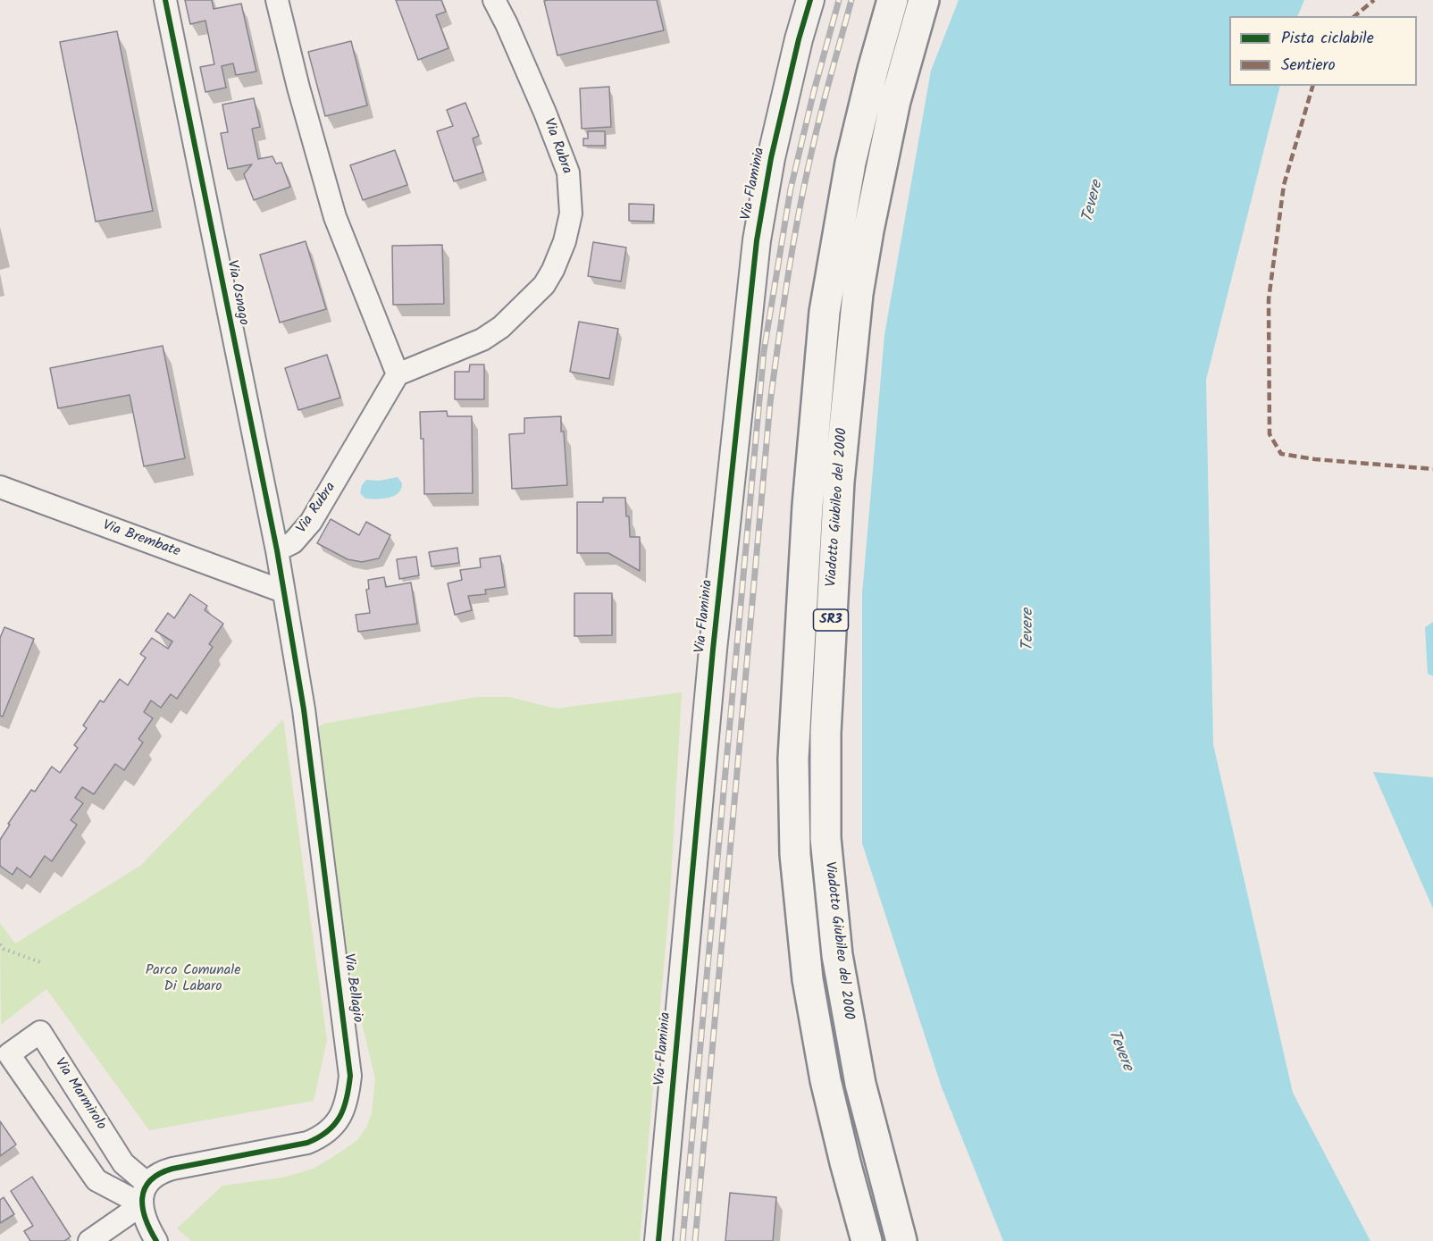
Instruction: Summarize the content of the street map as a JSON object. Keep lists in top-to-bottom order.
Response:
{
  "streets": {
    "highway": ["Viadotto Giubileo del 2000", "SR3"],
    "street": [
      "Via Rubra",
      "Via Flaminia",
      "Via Osnago",
      "Via Brembate",
      "Via Bellagio",
      "Via Marmirolo"
    ]
  },
  "crossings": [
    ["Via Rubra", "Via Osnago"],
    ["Via Osnago", "Via Brembate"],
    ["Via Osnago", "Via Bellagio"],
    ["Via Brembate", "Via Bellagio"],
    ["Via Bellagio", "Via Marmirolo"]
  ],
  "water": ["Tevere"],
  "parks": ["Parco Comunale Di Labaro"],
  "legend": ["Pista ciclabile", "Sentiero"]
}
